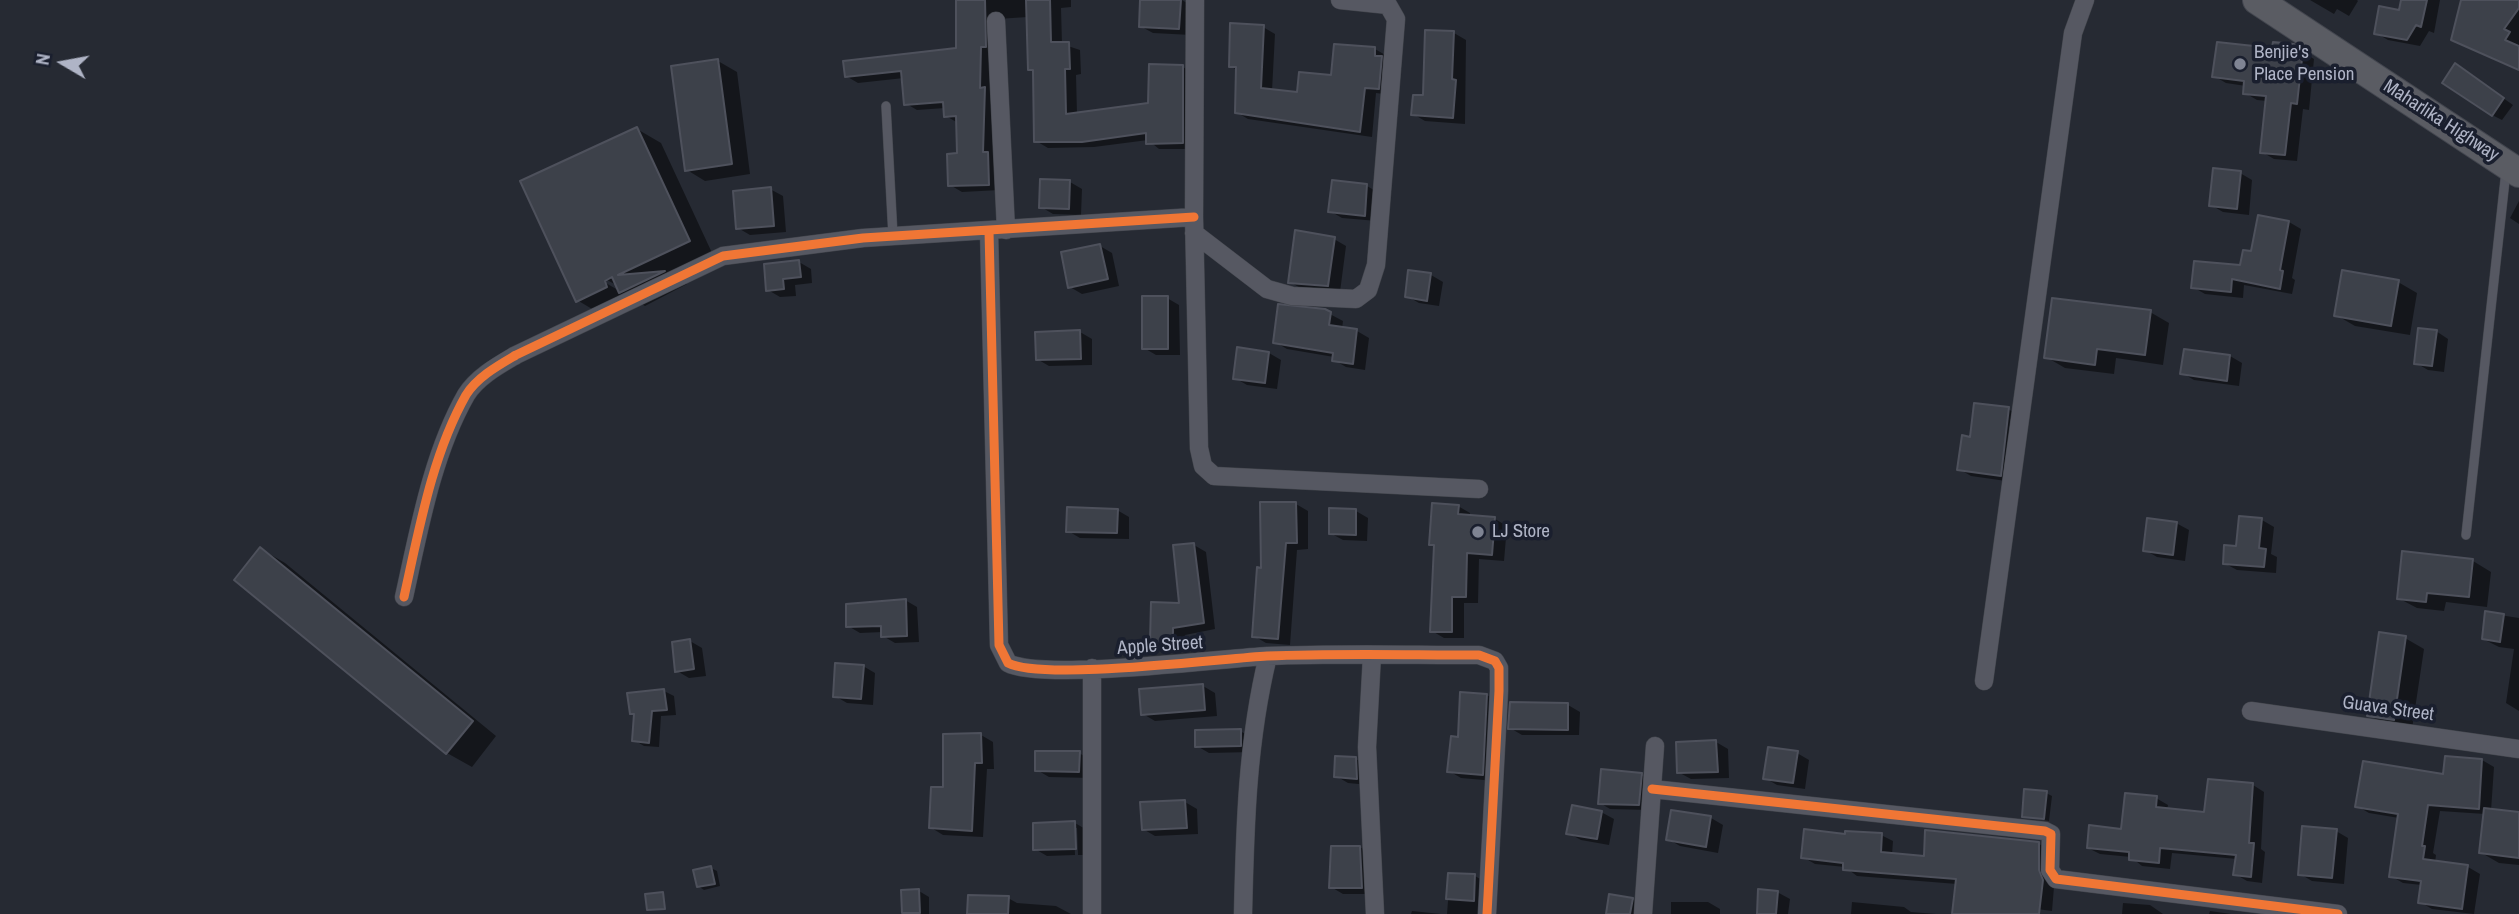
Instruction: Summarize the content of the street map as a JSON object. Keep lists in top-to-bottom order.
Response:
{
  "streets": {
    "highway": ["Maharlika Highway"],
    "street": ["Apple Street", "Guava Street"]
  },
  "places": ["Benjie's Place Pension", "LJ Store"],
  "north": "left"
}
